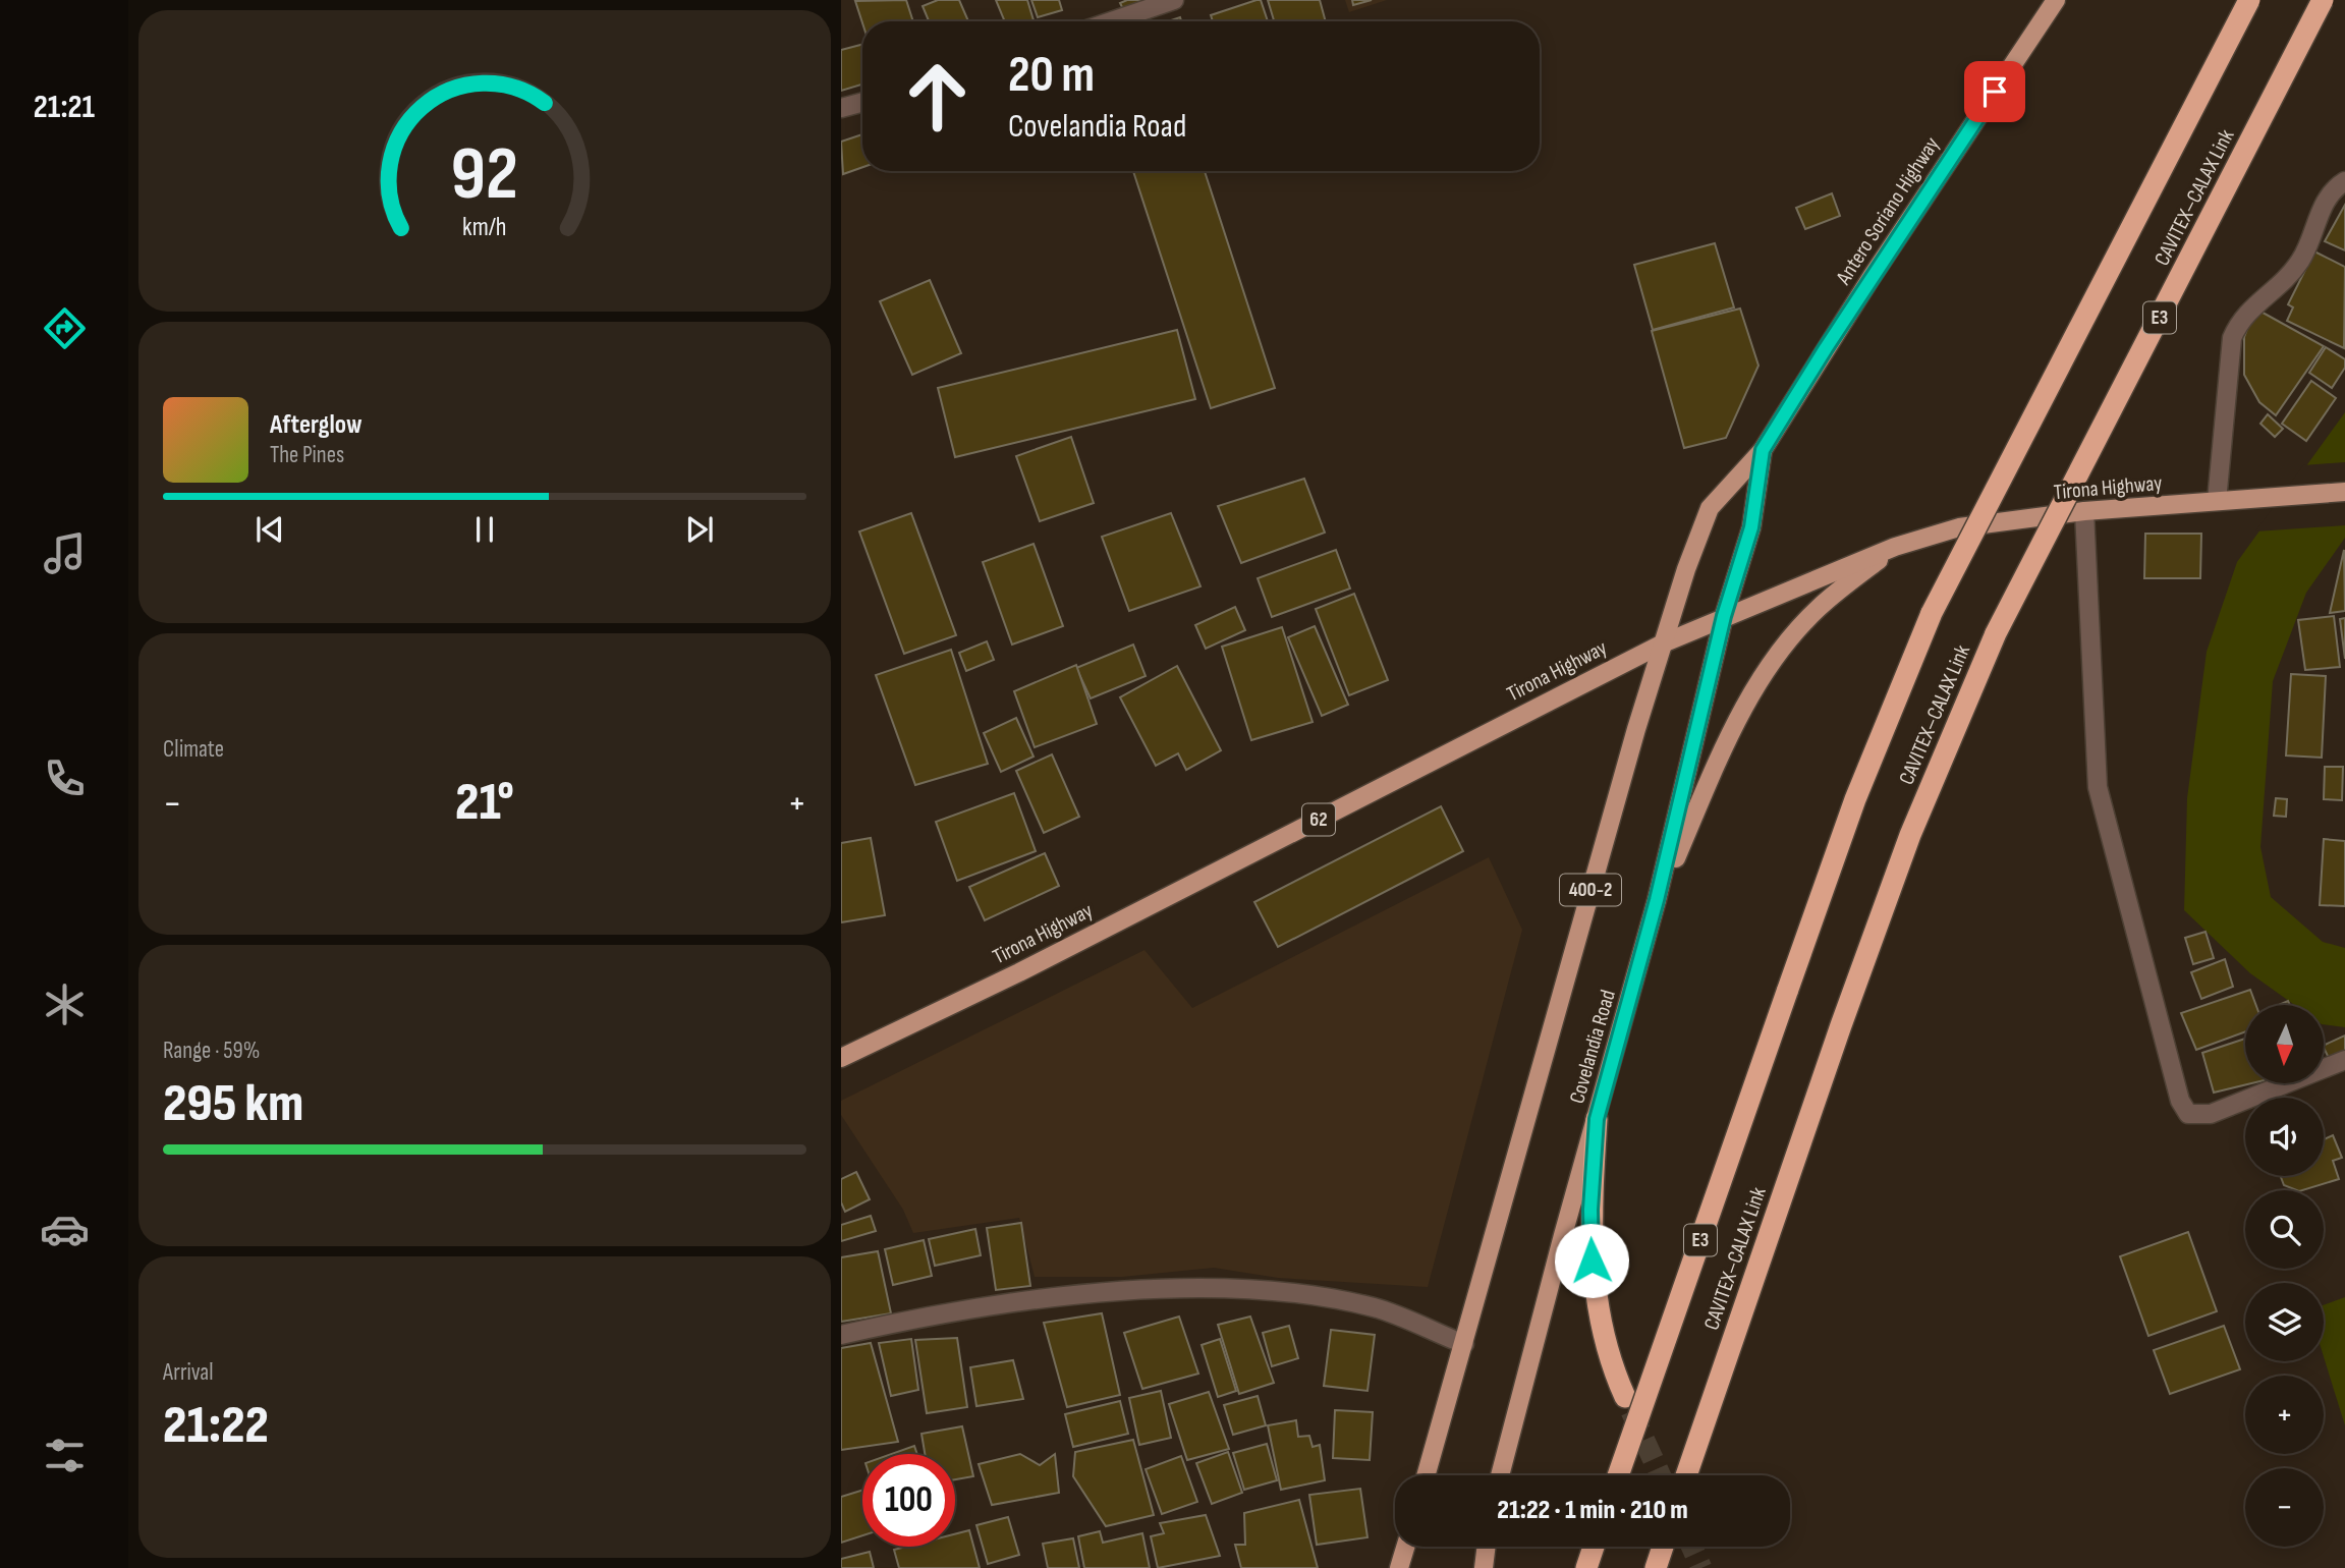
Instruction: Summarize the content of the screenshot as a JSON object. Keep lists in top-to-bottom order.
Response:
{
  "streets": {
    "highway": ["CAVITEX–CALAX Link", "E3"],
    "main road": [
      "Antero Soriano Highway",
      "Tirona Highway",
      "62",
      "400-2",
      "Covelandia Road"
    ]
  },
  "crossings": [
    ["Antero Soriano Highway", "Tirona Highway"],
    ["Antero Soriano Highway", "400-2"],
    ["Antero Soriano Highway", "Covelandia Road"],
    ["Tirona Highway", "400-2"],
    ["Tirona Highway", "Covelandia Road"]
  ],
  "north": "bottom",
  "page": {
    "tabs": "21:21",
    "turn": ["20 m", "Covelandia Road"],
    "song": ["Afterglow", "The Pines"],
    "tile": [
      "Climate",
      ["Range · 59%", "295 km"],
      ["Arrival", "21:22"]
    ],
    "heat": ["−", "21°", "+"],
    "map_buttons": ["+", "−"],
    "limit": "100",
    "trip": "21:22 · 1 min · 210 m",
    "gauge": ["92", "km/h"]
  }
}
